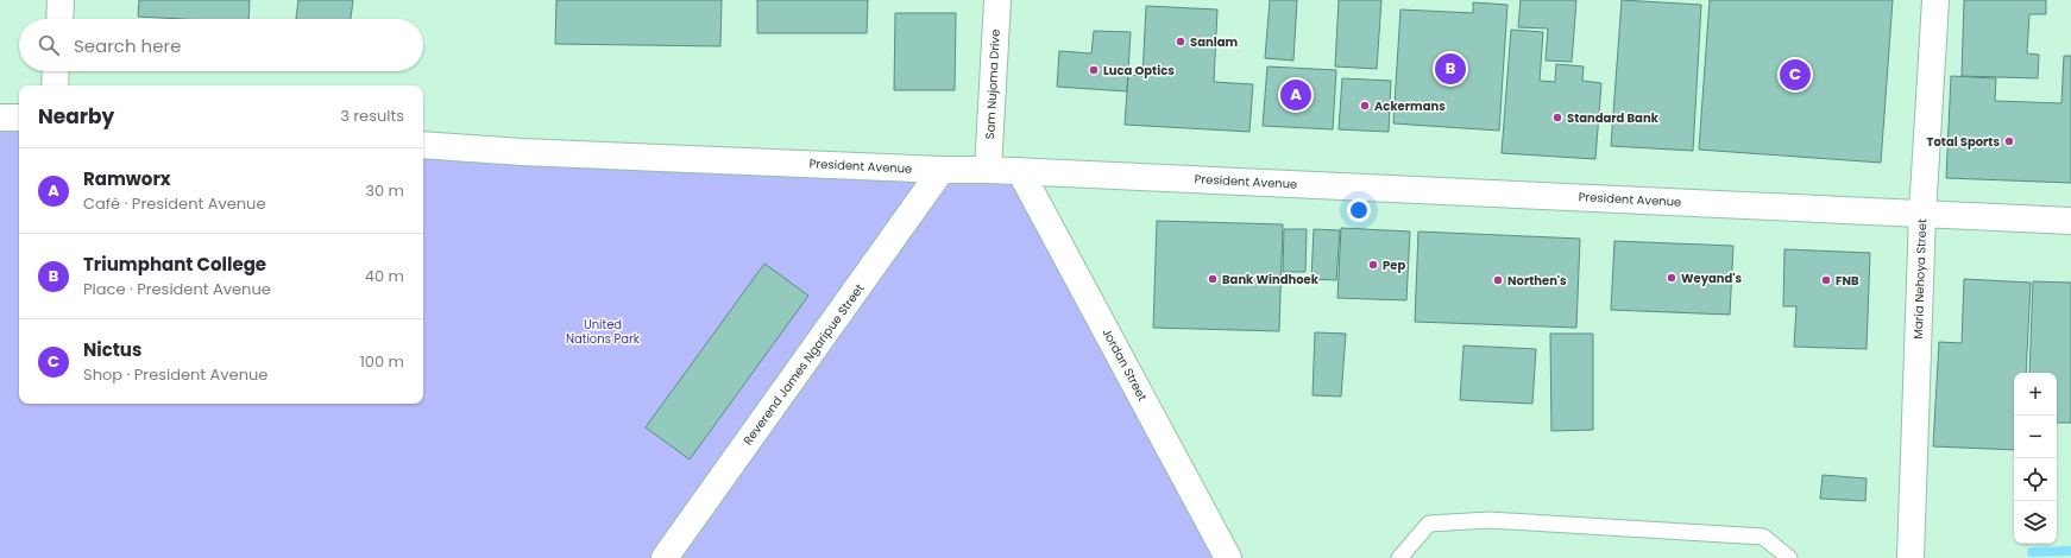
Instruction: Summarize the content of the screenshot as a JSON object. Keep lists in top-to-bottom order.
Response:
{
  "streets": {
    "street": [
      "Sam Nujoma Drive",
      "President Avenue",
      "Maria Nehoya Street",
      "Reverend James Ngaripue Street",
      "Jordan Street"
    ]
  },
  "crossings": [
    ["Sam Nujoma Drive", "President Avenue"],
    ["President Avenue", "Maria Nehoya Street"],
    ["President Avenue", "Reverend James Ngaripue Street"],
    ["President Avenue", "Jordan Street"]
  ],
  "parks": ["United Nations Park"],
  "places": [
    "Sanlam",
    "Luca Optics",
    "Ackermans",
    "Standard Bank",
    "Total Sports",
    "Pep",
    "Weyand's",
    "Bank Windhoek",
    "Northen's",
    "FNB"
  ],
  "page": {
    "search": "Search here",
    "pins": ["B", "C", "A"],
    "heading": ["Nearby", "3 results"],
    "list": [
      {
        "mark": "A",
        "name": "Ramworx",
        "note": "Café · President Avenue",
        "value": "30 m"
      },
      {
        "mark": "B",
        "name": "Triumphant College",
        "note": "Place · President Avenue",
        "value": "40 m"
      },
      {
        "mark": "C",
        "name": "Nictus",
        "note": "Shop · President Avenue",
        "value": "100 m"
      }
    ],
    "map_buttons": ["+", "−"]
  }
}
